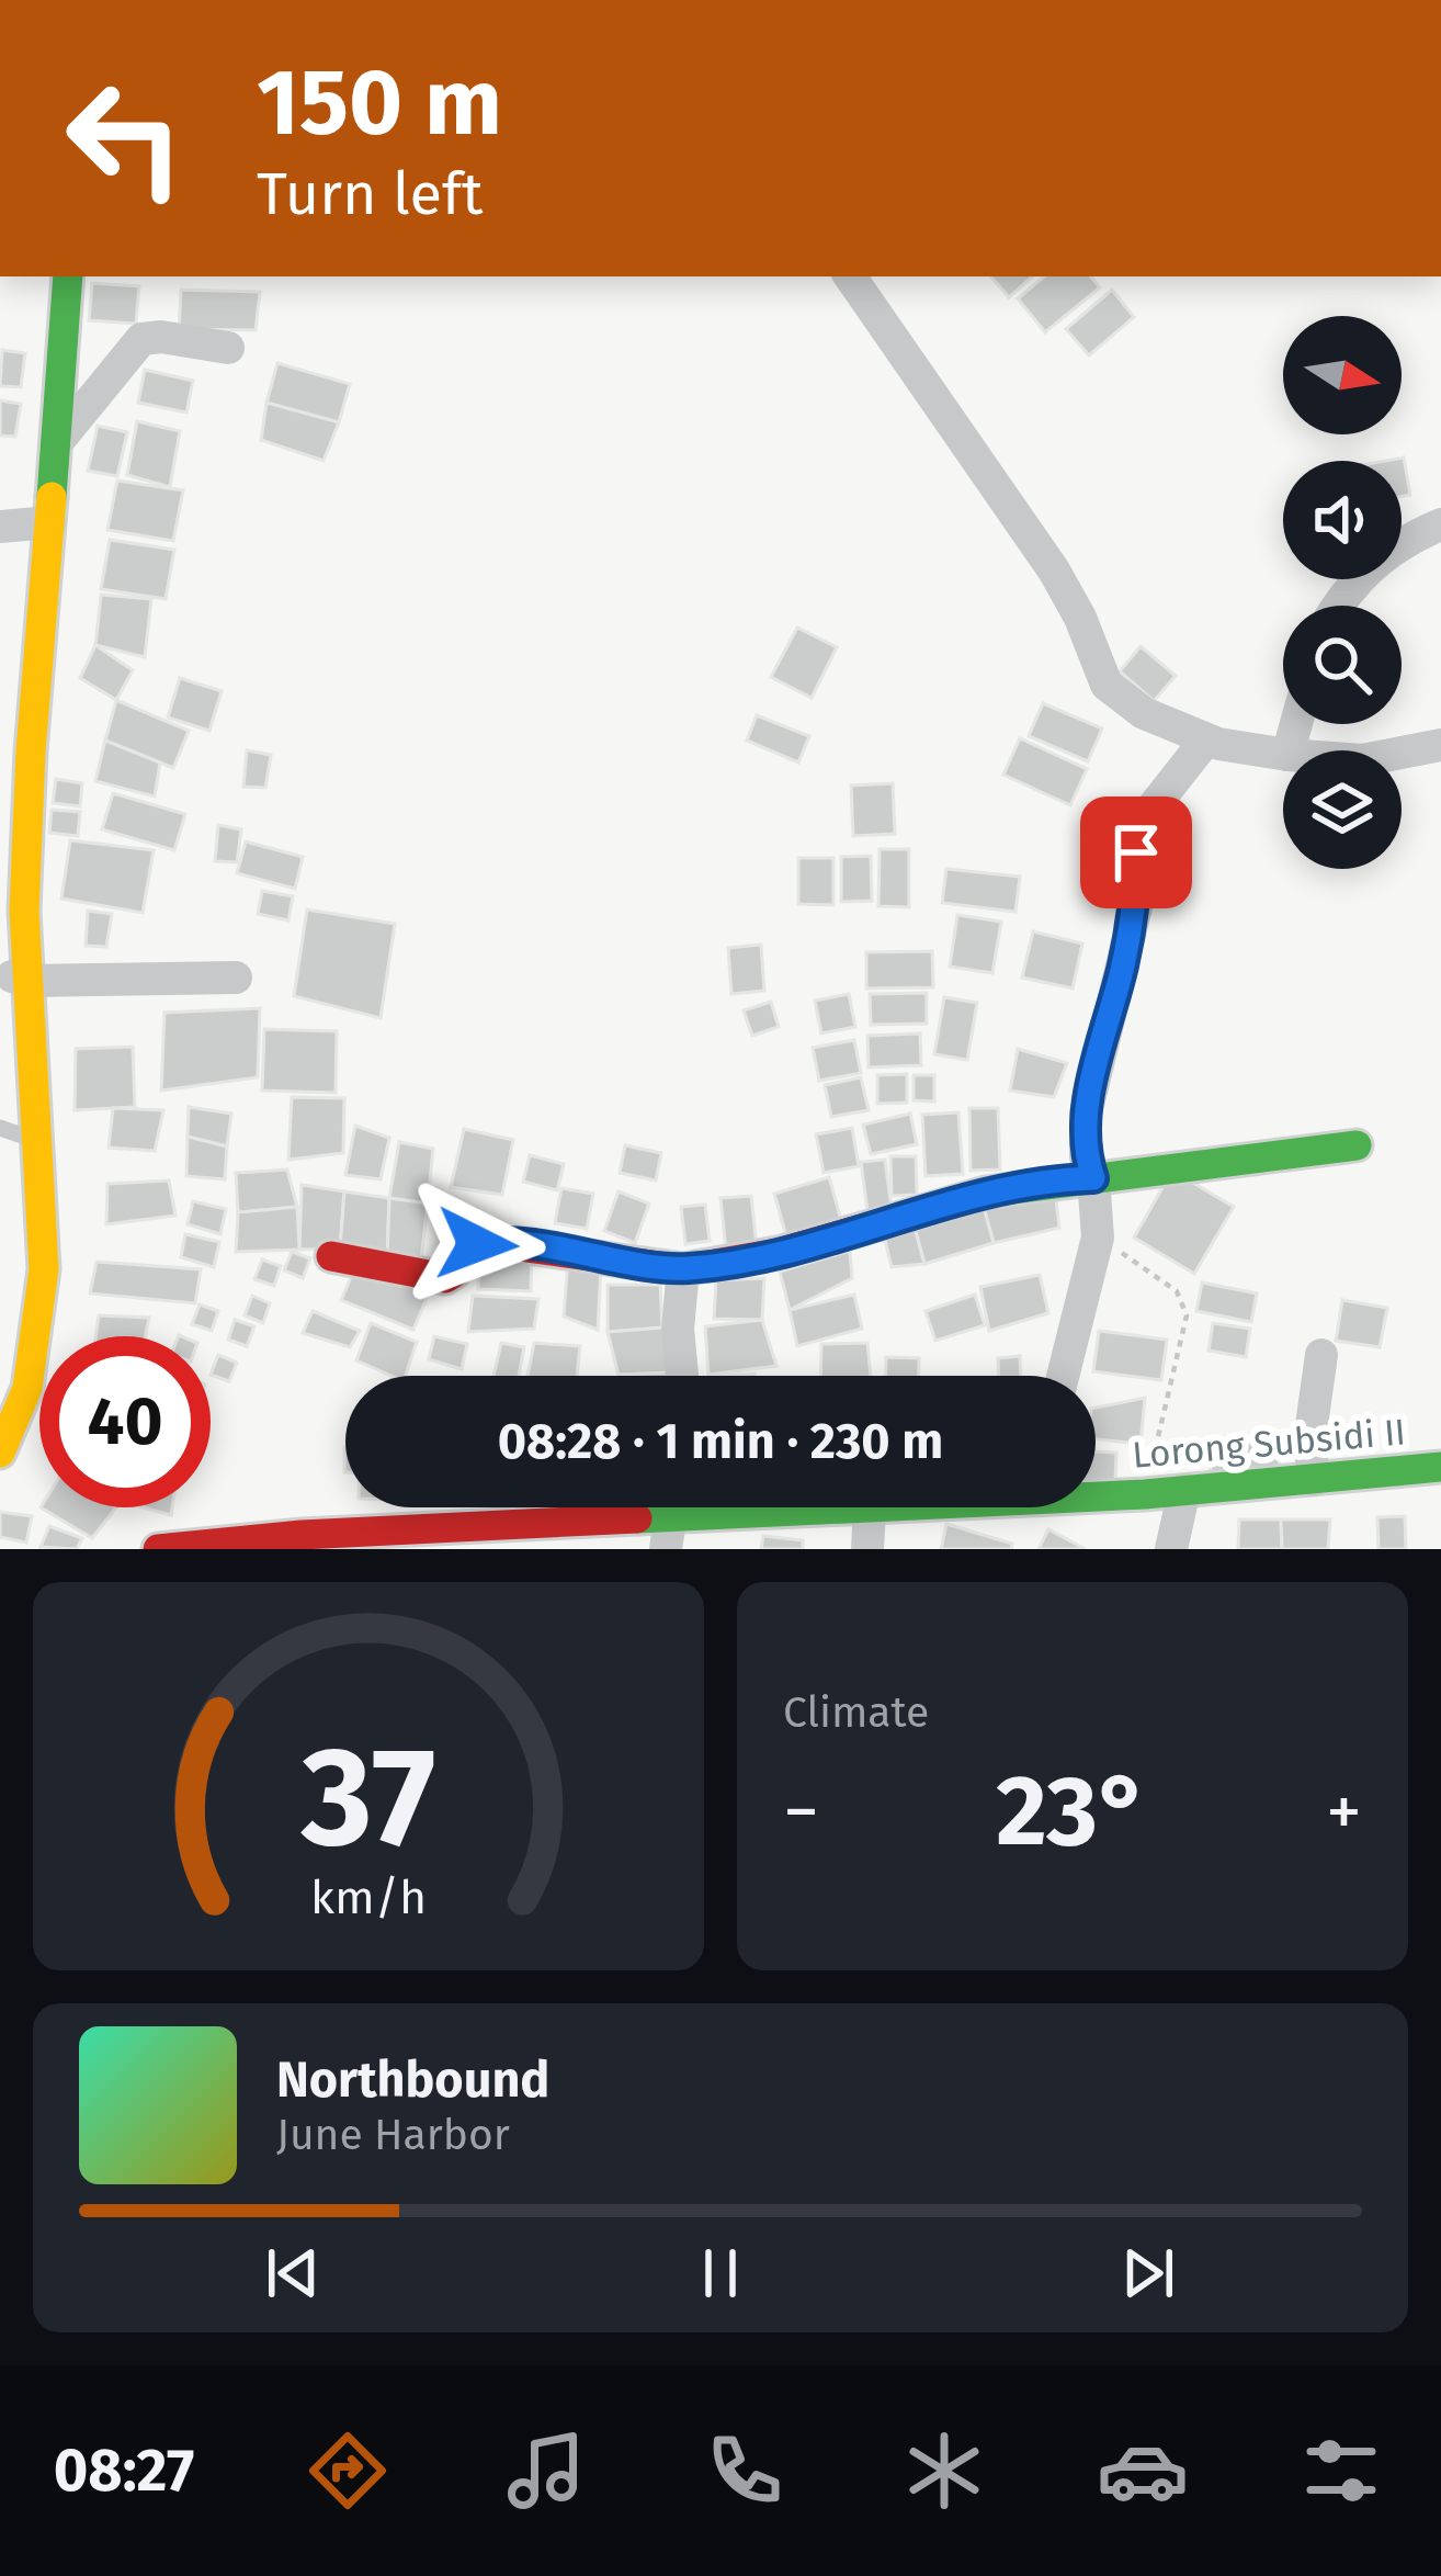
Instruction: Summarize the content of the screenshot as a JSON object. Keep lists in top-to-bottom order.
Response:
{
  "streets": {
    "main road": ["Lorong Subsidi II"]
  },
  "north": "right",
  "page": {
    "turn": ["150 m", "Turn left"],
    "limit": "40",
    "trip": "08:28 · 1 min · 230 m",
    "tile": "Climate",
    "heat": ["−", "23°", "+"],
    "song": ["Northbound", "June Harbor"],
    "tabs": "08:27",
    "gauge": ["37", "km/h"]
  }
}
